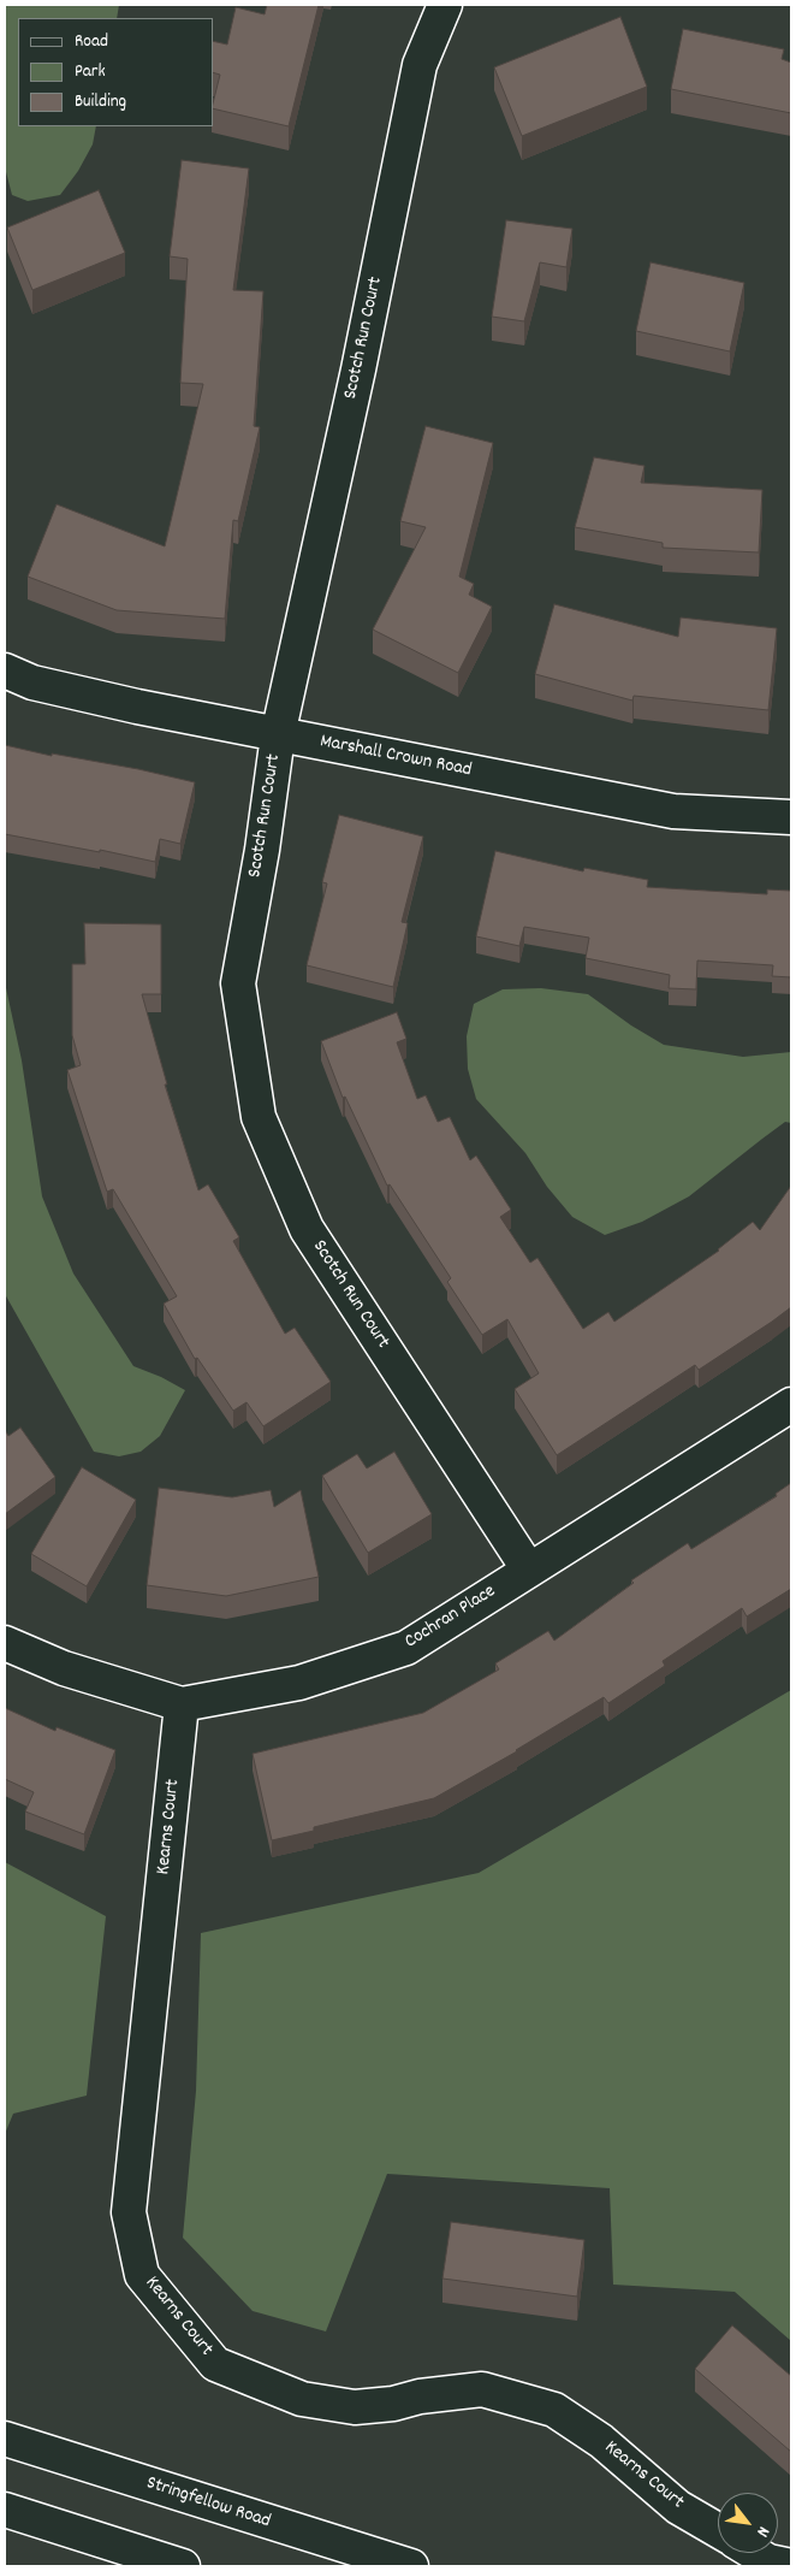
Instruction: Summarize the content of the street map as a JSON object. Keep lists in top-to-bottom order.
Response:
{
  "streets": {
    "street": [
      "Scotch Run Court",
      "Marshall Crown Road",
      "Cochran Place",
      "Kearns Court",
      "Stringfellow Road"
    ]
  },
  "crossings": [
    ["Scotch Run Court", "Marshall Crown Road"],
    ["Scotch Run Court", "Cochran Place"],
    ["Cochran Place", "Kearns Court"]
  ],
  "legend": ["Road", "Park", "Building"],
  "north": "bottom right"
}
